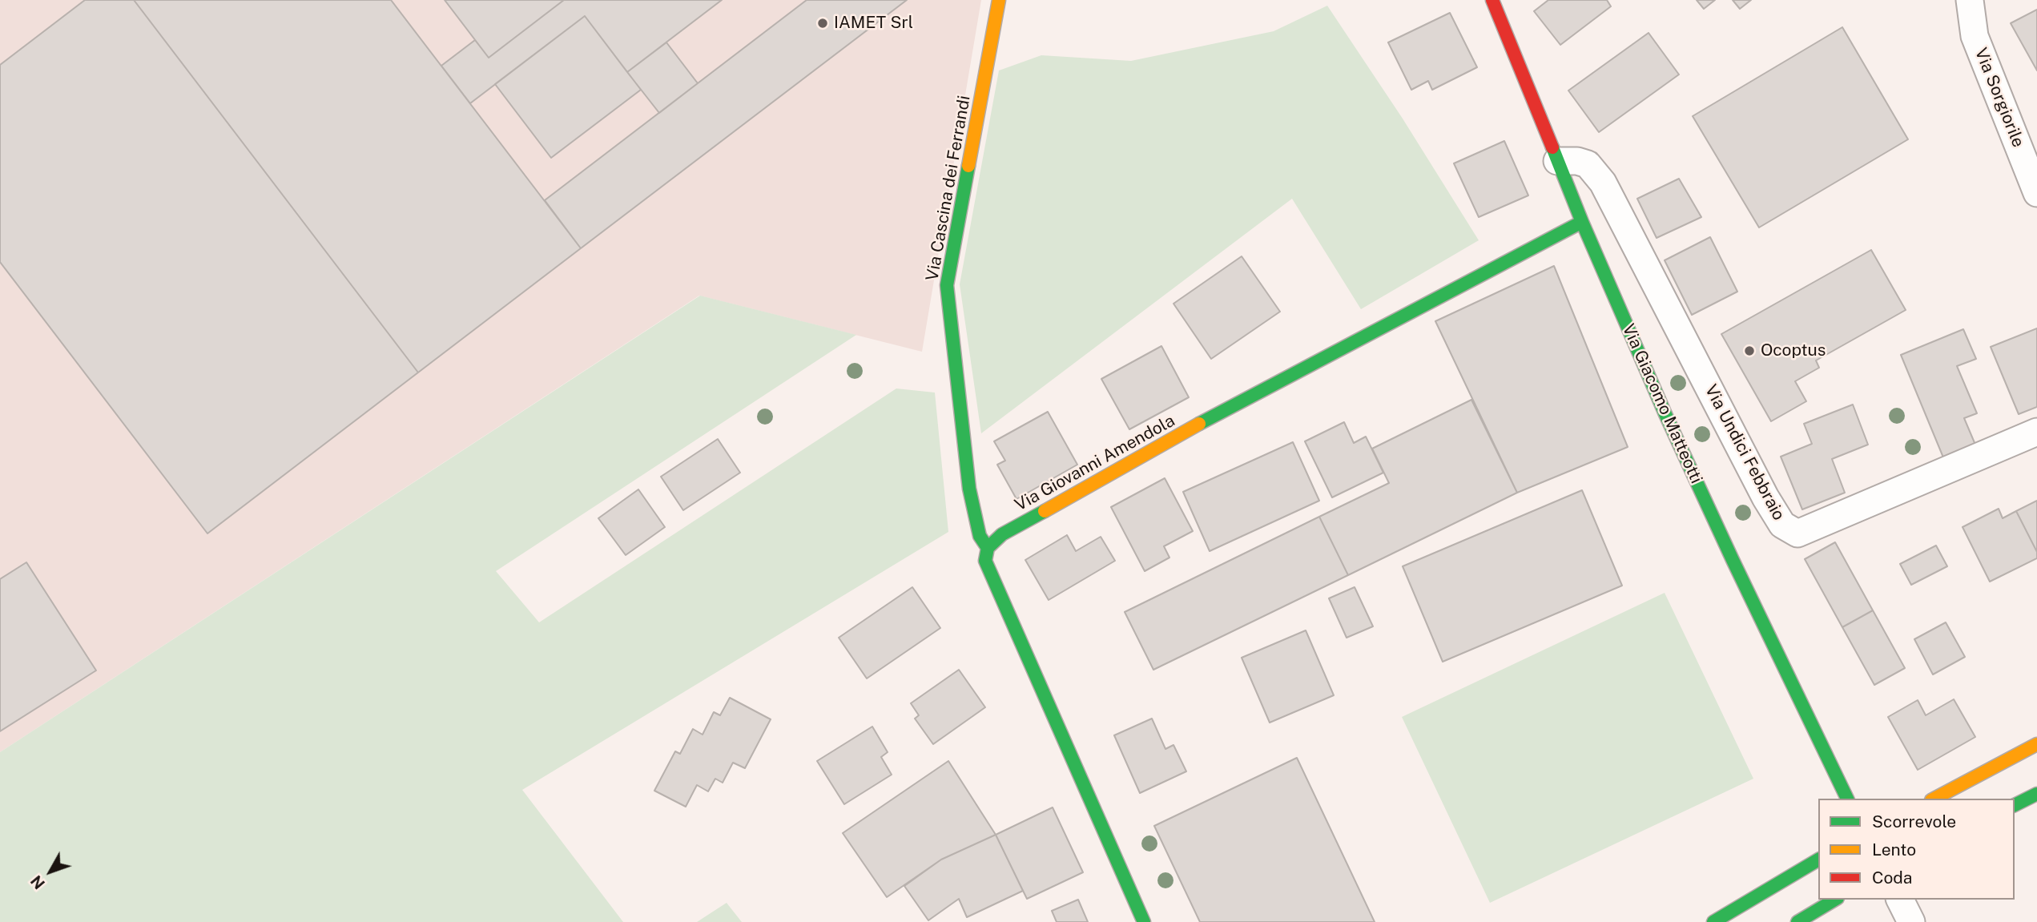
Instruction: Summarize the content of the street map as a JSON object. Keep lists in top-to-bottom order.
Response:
{
  "streets": {
    "main road": ["Via Cascina dei Ferrandi", "Via Giacomo Matteotti", "Via Giovanni Amendola"],
    "street": ["Via Sorgiorile", "Via Undici Febbraio"]
  },
  "crossings": [
    ["Via Cascina dei Ferrandi", "Via Giovanni Amendola"],
    ["Via Giacomo Matteotti", "Via Undici Febbraio"],
    ["Via Giacomo Matteotti", "Via Giovanni Amendola"]
  ],
  "places": ["IAMET Srl", "Ocoptus"],
  "legend": ["Scorrevole", "Lento", "Coda"],
  "north": "bottom left"
}
